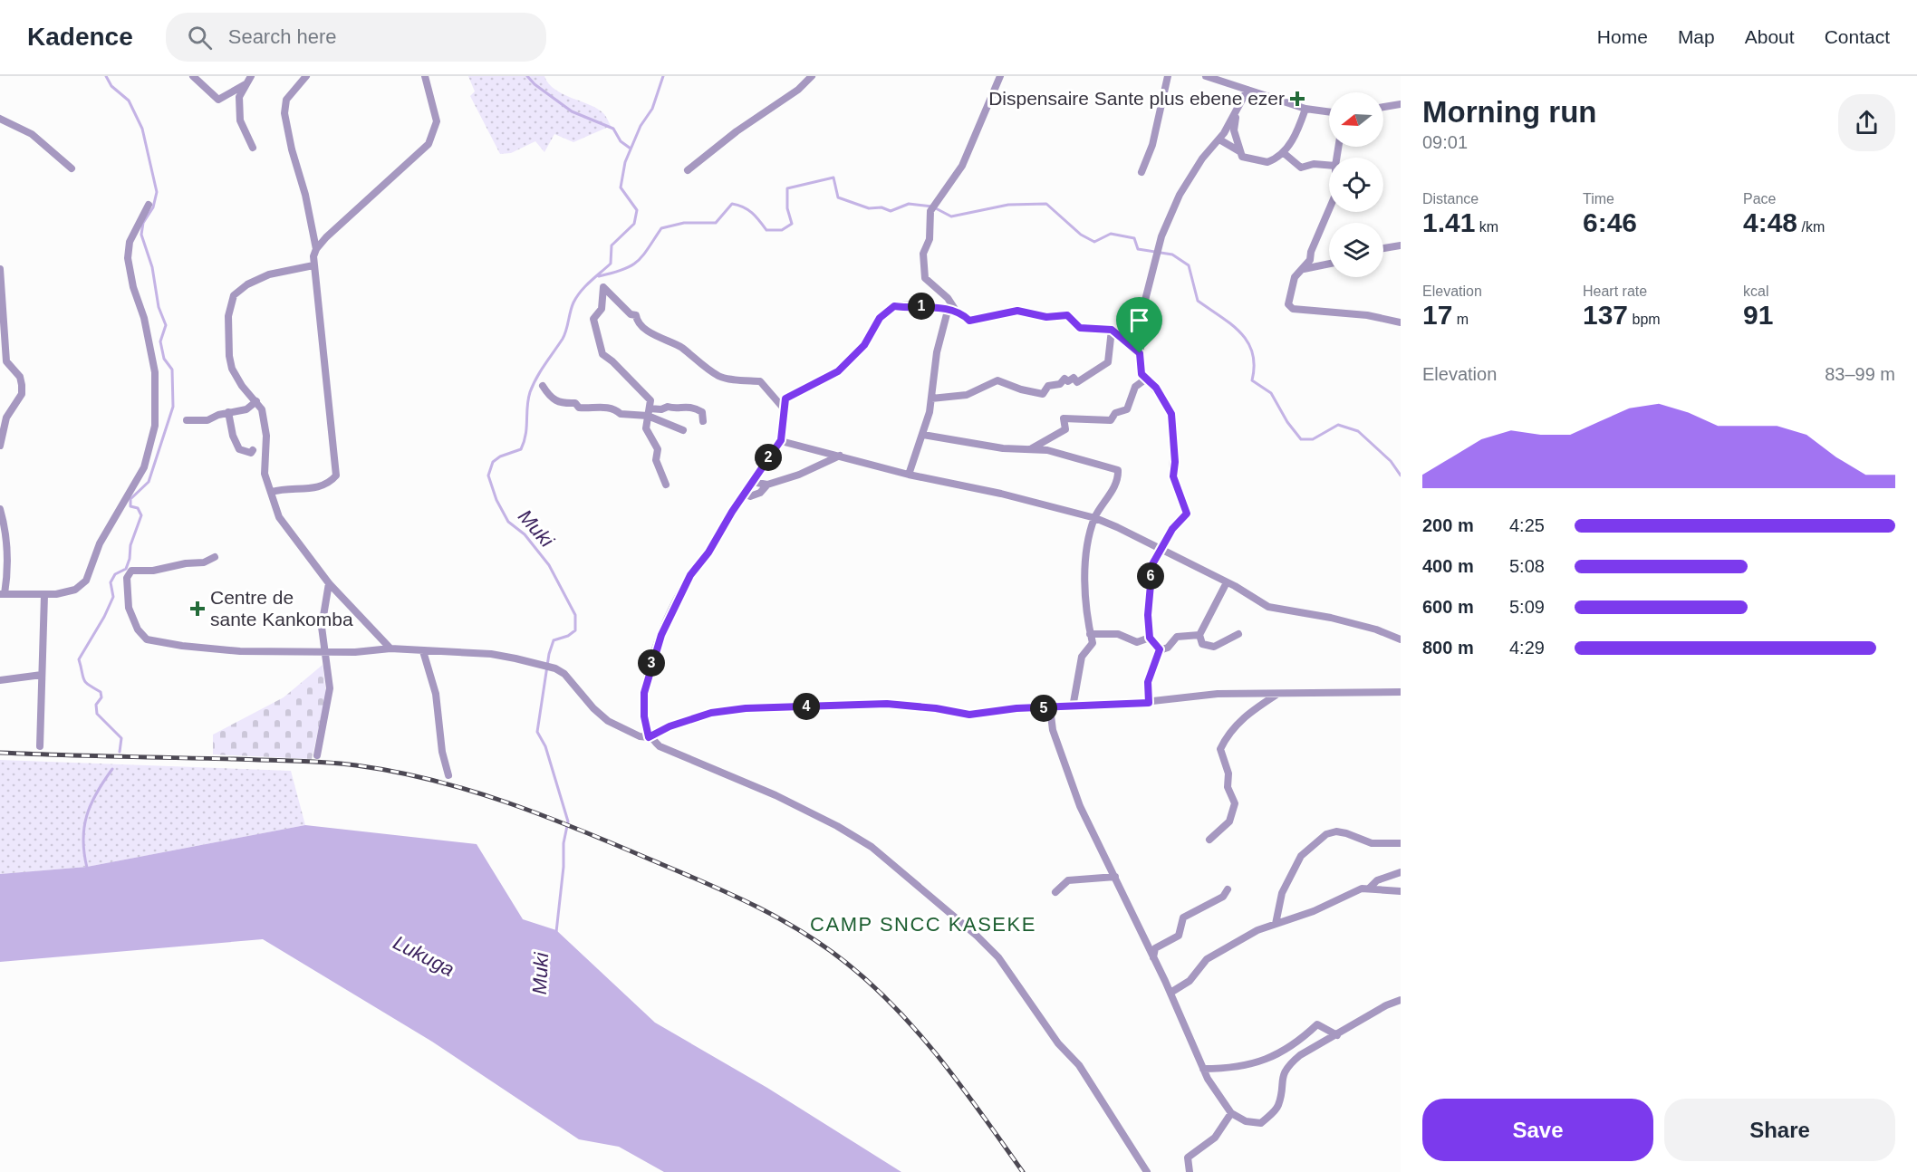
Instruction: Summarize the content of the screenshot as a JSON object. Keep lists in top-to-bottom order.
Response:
{
  "districts": ["CAMP SNCC KASEKE"],
  "water": ["Muki", "Lukuga"],
  "places": {
    "health": ["Dispensaire Sante plus ebene ezer", "Centre de sante Kankomba"]
  },
  "north": "left",
  "page": {
    "header": "Kadence",
    "search": "Search here",
    "nav": [
      "Home",
      "Map",
      "About",
      "Contact"
    ],
    "heading": ["Morning run", "09:01"],
    "stats": [
      ["Distance", "1.41 km"],
      ["Time", "6:46"],
      ["Pace", "4:48 /km"],
      ["Elevation", "17 m"],
      ["Heart rate", "137 bpm"],
      ["kcal", "91"]
    ],
    "pins": [
      "1",
      "2",
      "6",
      "3",
      "4",
      "5"
    ],
    "chart": ["Elevation", "83–99 m"],
    "list": [
      {
        "name": "200 m",
        "note": "4:25"
      },
      {
        "name": "400 m",
        "note": "5:08"
      },
      {
        "name": "600 m",
        "note": "5:09"
      },
      {
        "name": "800 m",
        "note": "4:29"
      }
    ],
    "buttons": ["Save", "Share"]
  }
}
